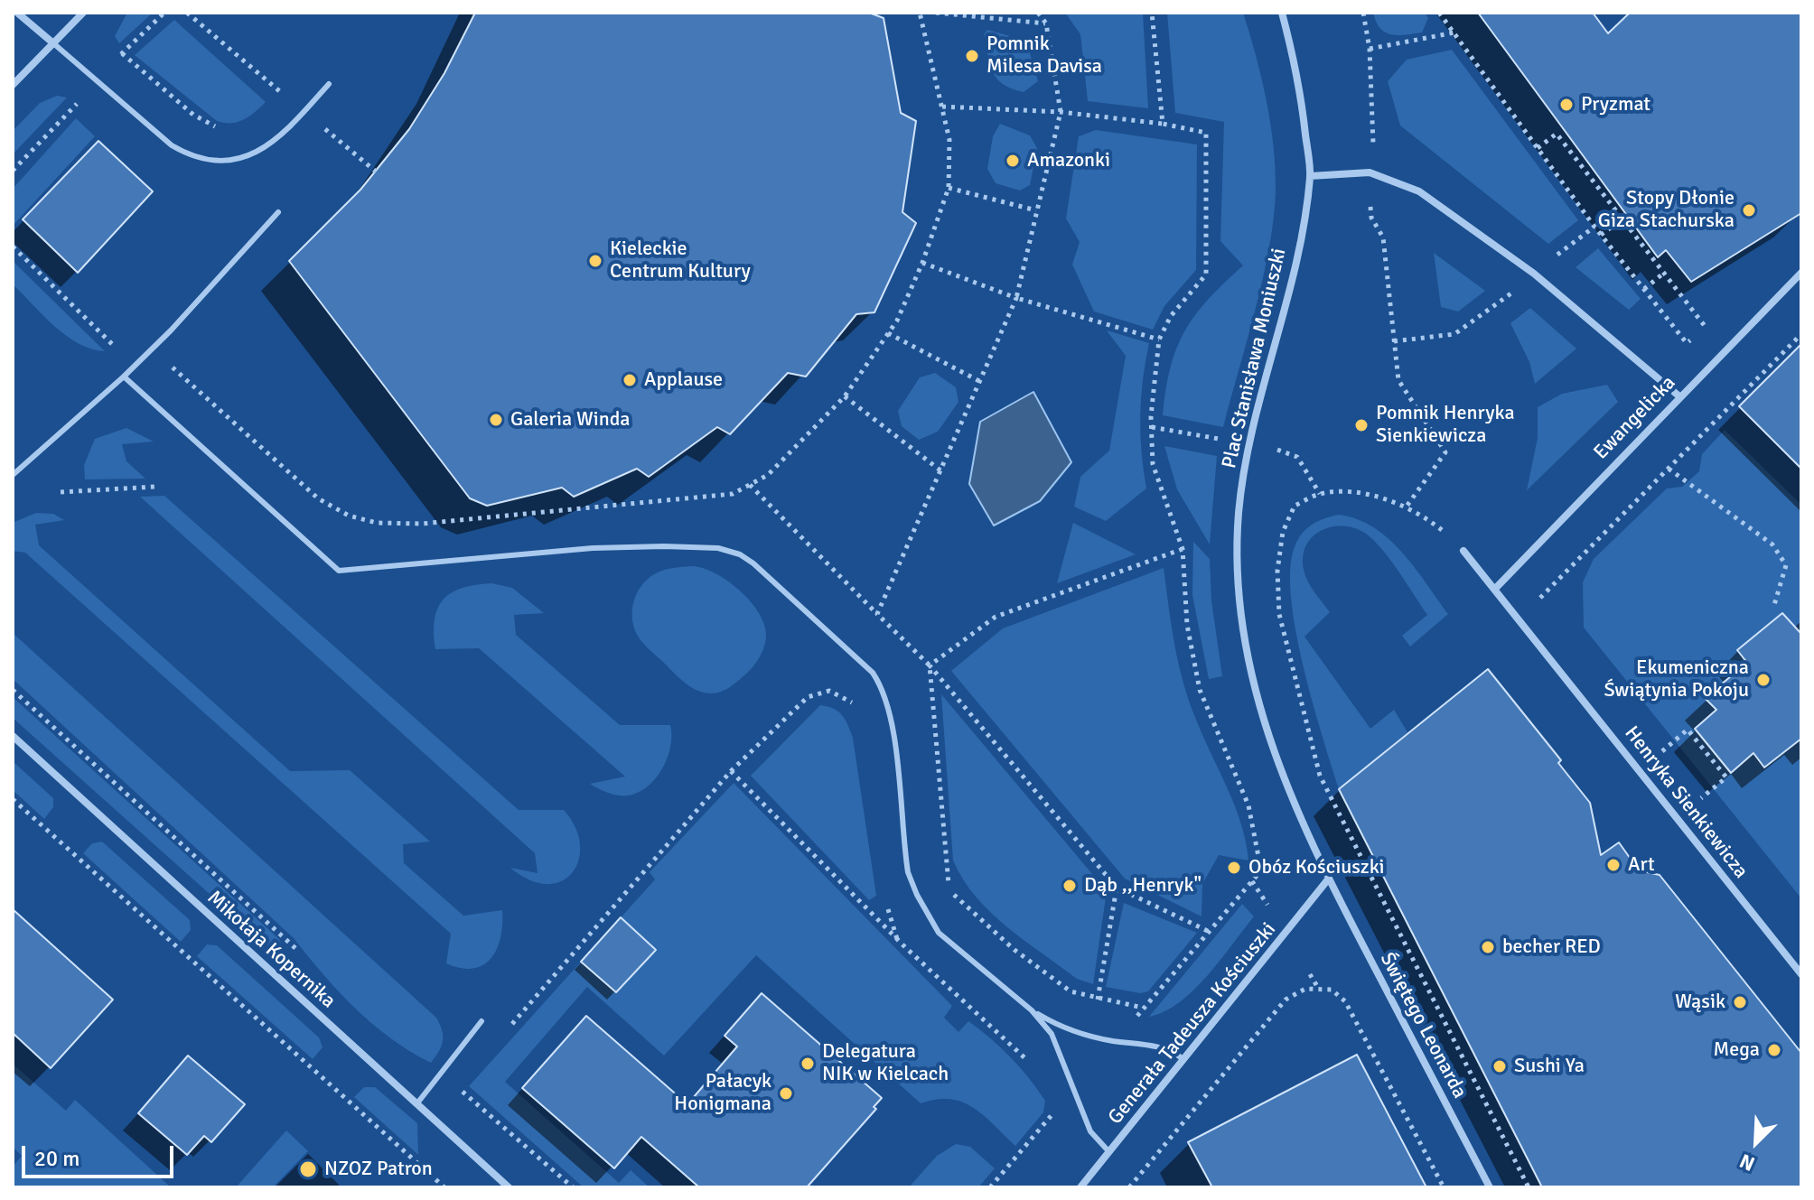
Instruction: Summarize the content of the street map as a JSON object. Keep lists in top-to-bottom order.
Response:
{
  "streets": {
    "street": [
      "Plac Stanisława Moniuszki",
      "Ewangelicka",
      "Henryka Sienkiewicza",
      "Mikołaja Kopernika",
      "Generała Tadeusza Kościuszki",
      "Świętego Leonarda"
    ]
  },
  "crossings": [
    ["Plac Stanisława Moniuszki", "Generała Tadeusza Kościuszki"],
    ["Plac Stanisława Moniuszki", "Świętego Leonarda"],
    ["Ewangelicka", "Henryka Sienkiewicza"],
    ["Generała Tadeusza Kościuszki", "Świętego Leonarda"]
  ],
  "places": [
    "Pomnik Milesa Davisa",
    "Pryzmat",
    "Amazonki",
    "Stopy Dłonie Giza Stachurska",
    "Kieleckie Centrum Kultury",
    "Applause",
    "Galeria Winda",
    "Pomnik Henryka Sienkiewicza",
    "Ekumeniczna Świątynia Pokoju",
    "Art",
    "Obóz Kościuszki",
    "Dąb ,,Henryk\"",
    "becher RED",
    "Wąsik",
    "Mega",
    "Delegatura NIK w Kielcach",
    "Sushi Ya",
    "Pałacyk Honigmana",
    "NZOZ Patron"
  ],
  "scale_bar": "20 m",
  "north": "bottom left"
}
